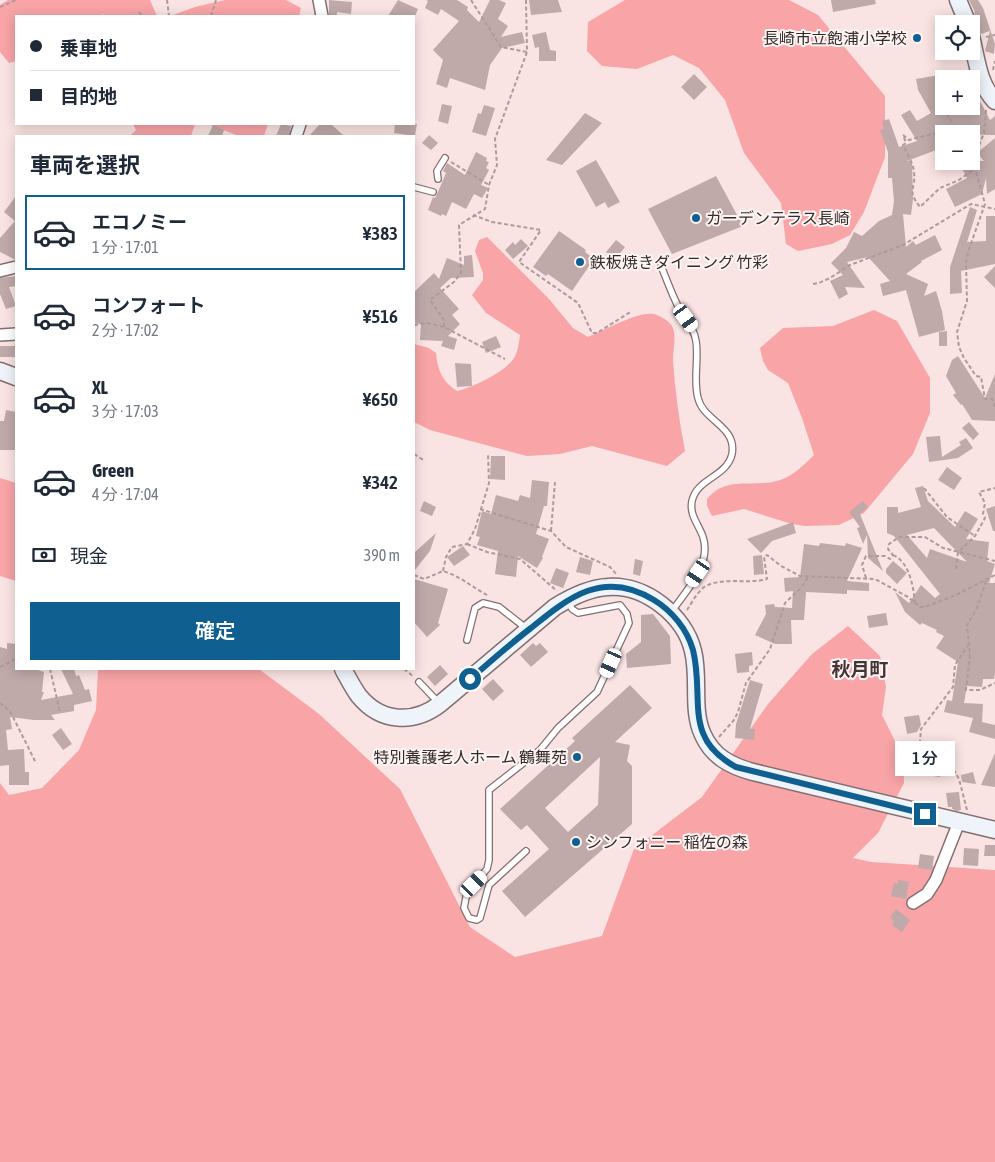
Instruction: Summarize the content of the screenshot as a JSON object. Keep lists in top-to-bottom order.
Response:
{
  "districts": ["秋月町"],
  "places": [
    "長崎市立飽浦小学校",
    "ガーデンテラス長崎",
    "鉄板焼きダイニング 竹彩",
    "特別養護老人ホーム 鶴舞苑",
    "シンフォニー 稲佐の森"
  ],
  "page": {
    "map_buttons": ["+", "−"],
    "banner": ["乗車地", "目的地"],
    "heading": "車両を選択",
    "list": [
      {
        "name": "エコノミー",
        "note": "1 分 · 17:01",
        "value": "¥383"
      },
      {
        "name": "コンフォート",
        "note": "2 分 · 17:02",
        "value": "¥516"
      },
      {
        "name": "XL",
        "note": "3 分 · 17:03",
        "value": "¥650"
      },
      {
        "name": "Green",
        "note": "4 分 · 17:04",
        "value": "¥342"
      }
    ],
    "pay": ["現金", "390 m"],
    "buttons": "確定",
    "bubble": "1 分"
  }
}
